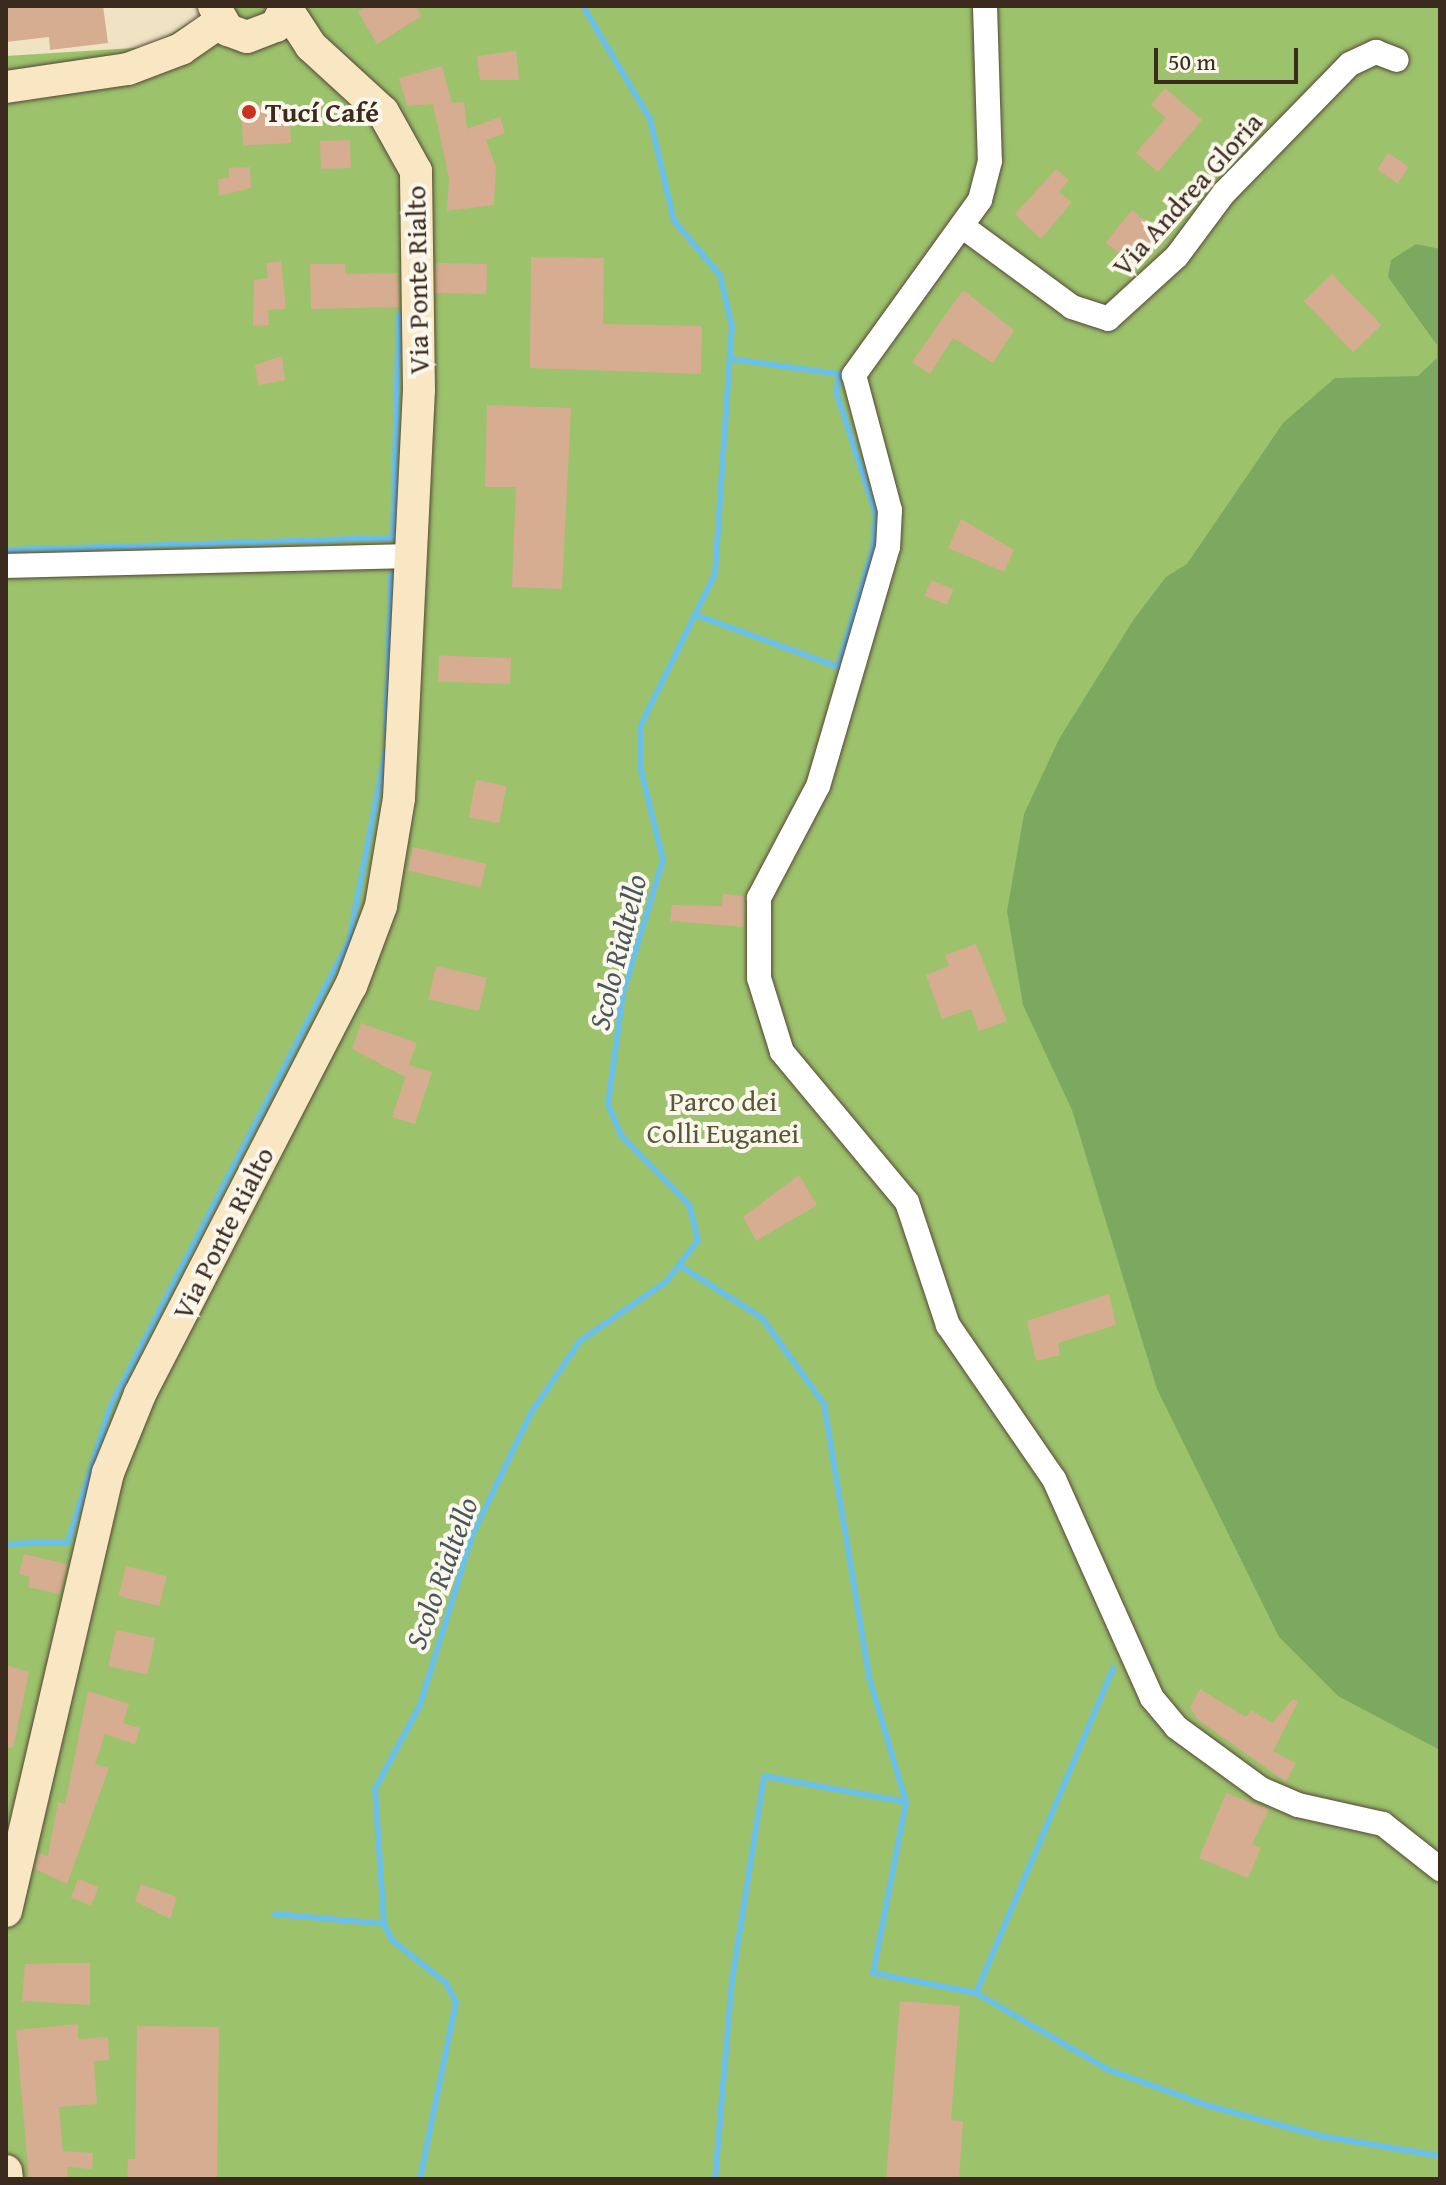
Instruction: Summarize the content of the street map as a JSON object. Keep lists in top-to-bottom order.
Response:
{
  "streets": {
    "main road": ["Via Ponte Rialto"],
    "street": ["Via Andrea Gloria"]
  },
  "water": ["Scolo Rialtello"],
  "parks": ["Parco dei Colli Euganei"],
  "places": ["Tucí Café"],
  "scale_bar": "50 m"
}
